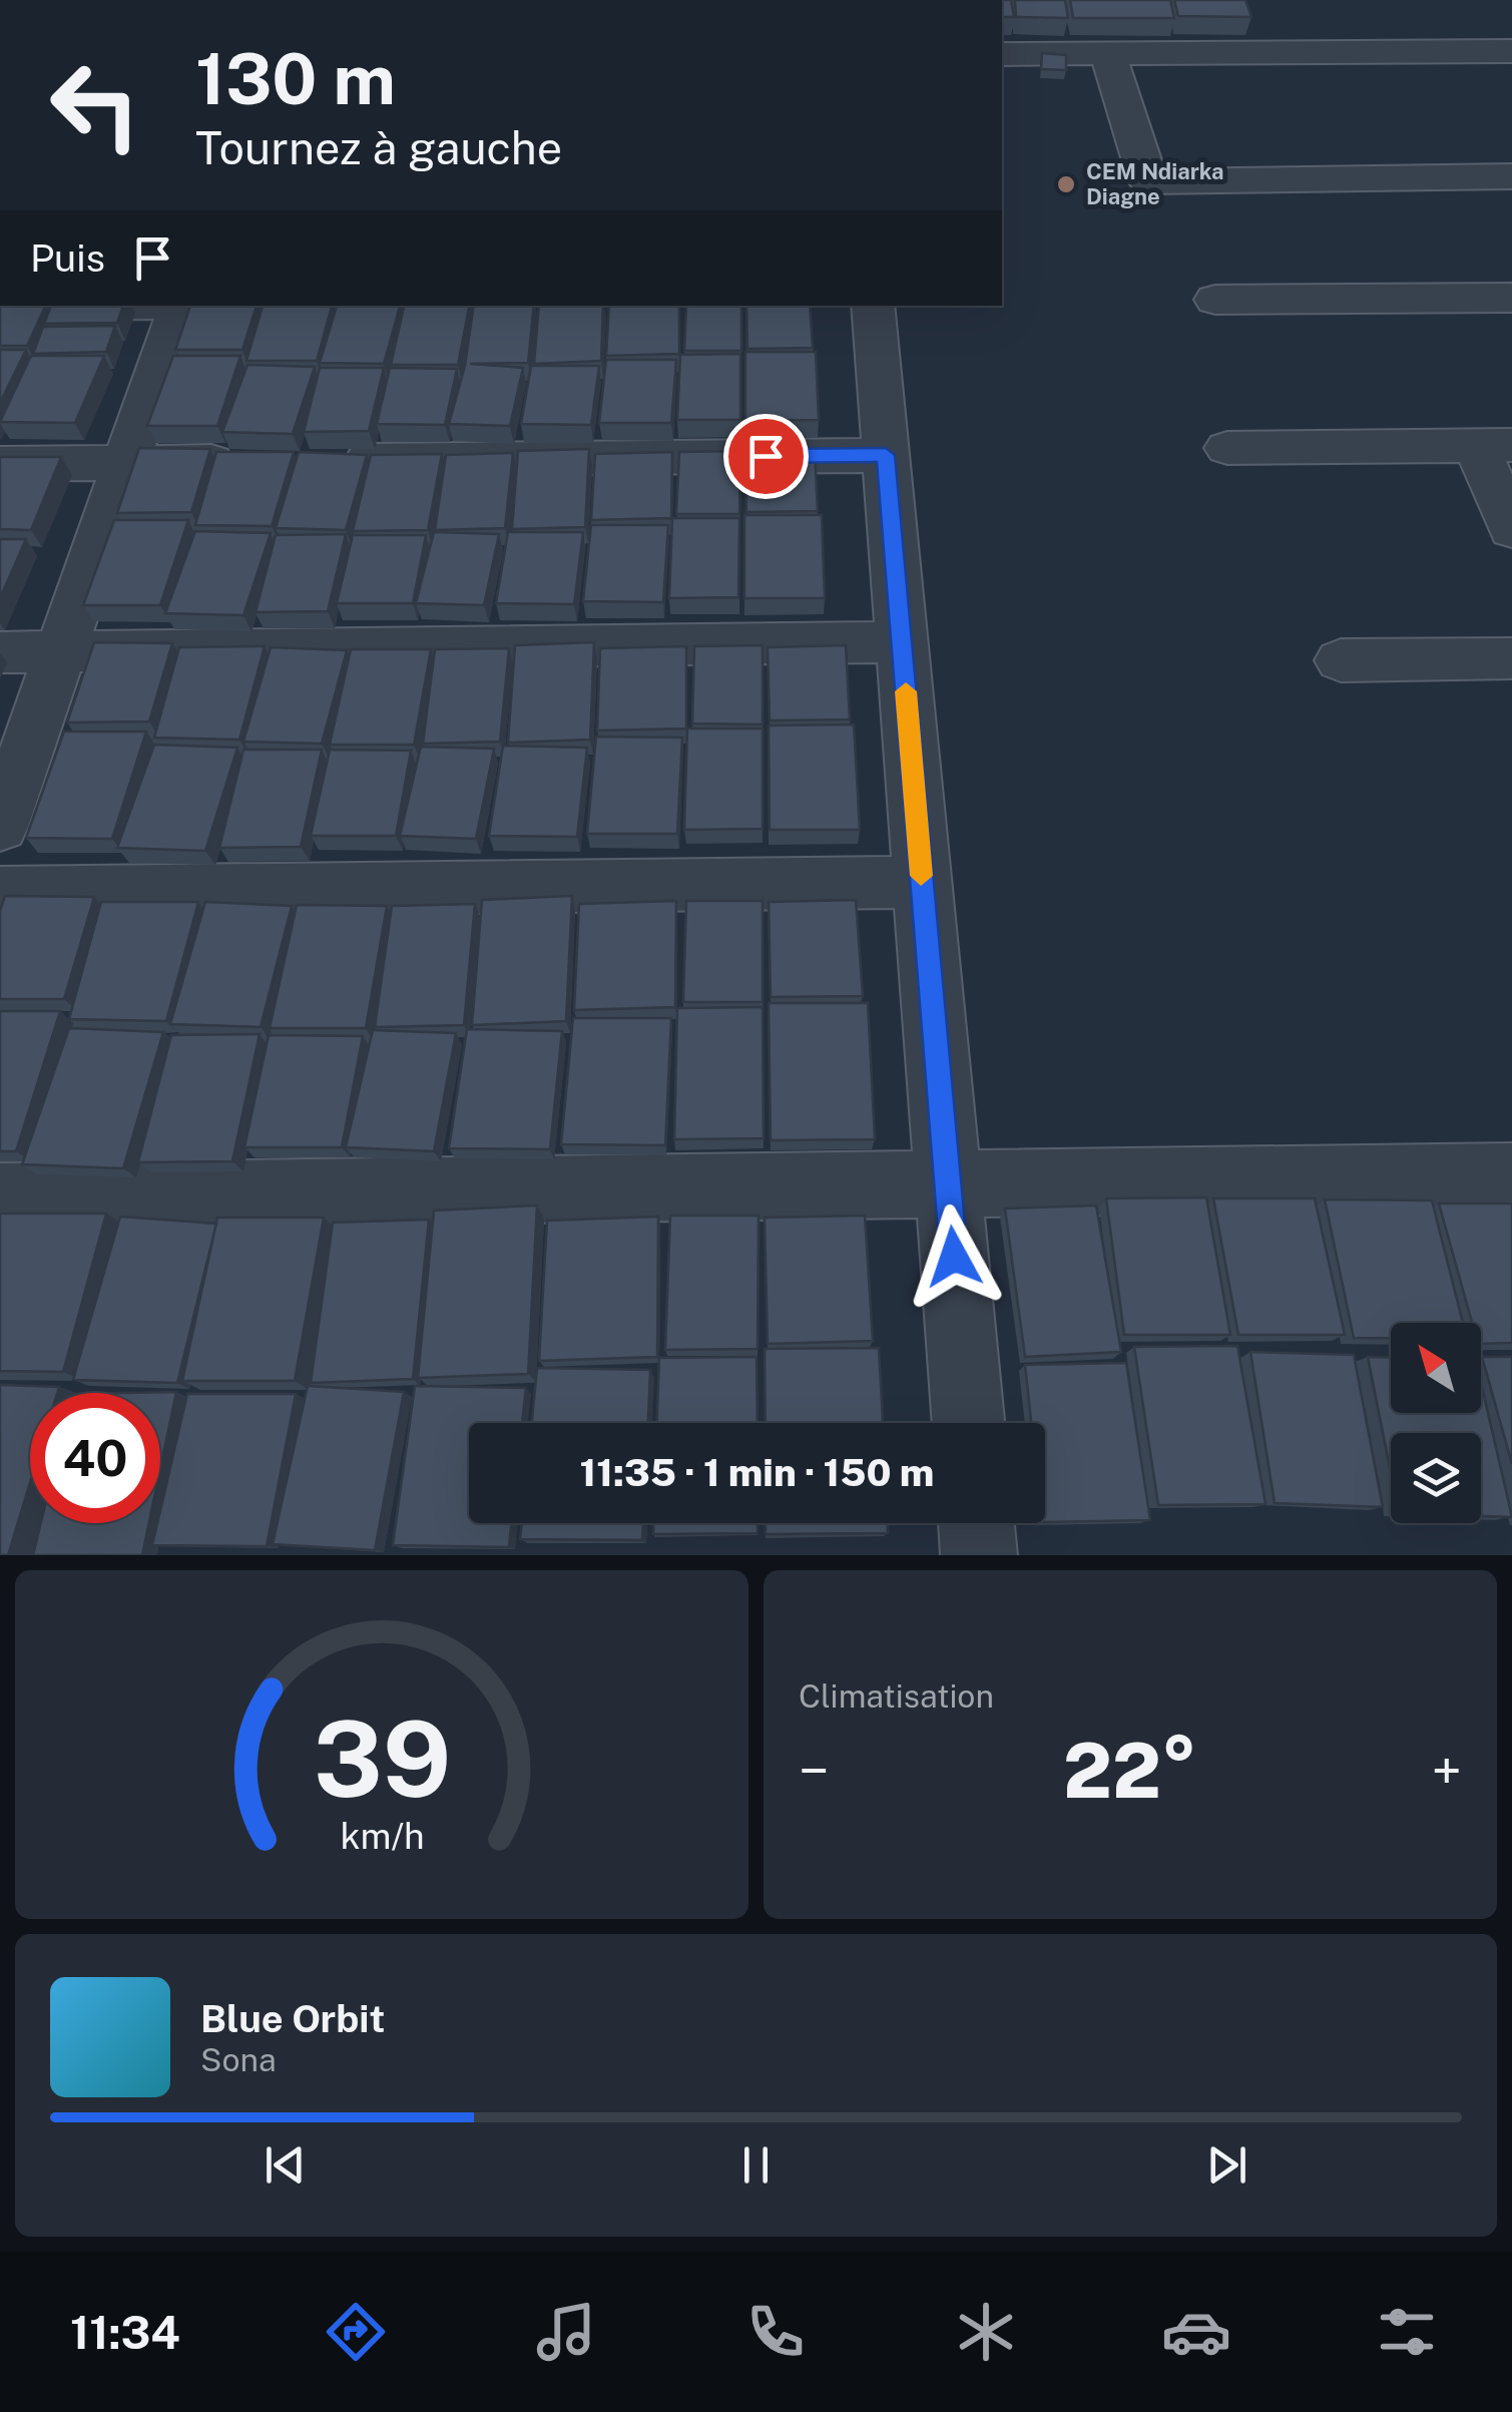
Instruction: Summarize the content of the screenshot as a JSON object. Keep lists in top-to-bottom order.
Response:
{
  "places": ["CEM Ndiarka Diagne"],
  "north": "top left",
  "page": {
    "turn": ["130 m", "Tournez à gauche"],
    "then": "Puis",
    "limit": "40",
    "trip": "11:35 · 1 min · 150 m",
    "tile": "Climatisation",
    "heat": ["−", "22°", "+"],
    "song": ["Blue Orbit", "Sona"],
    "tabs": "11:34",
    "gauge": ["39", "km/h"]
  }
}
